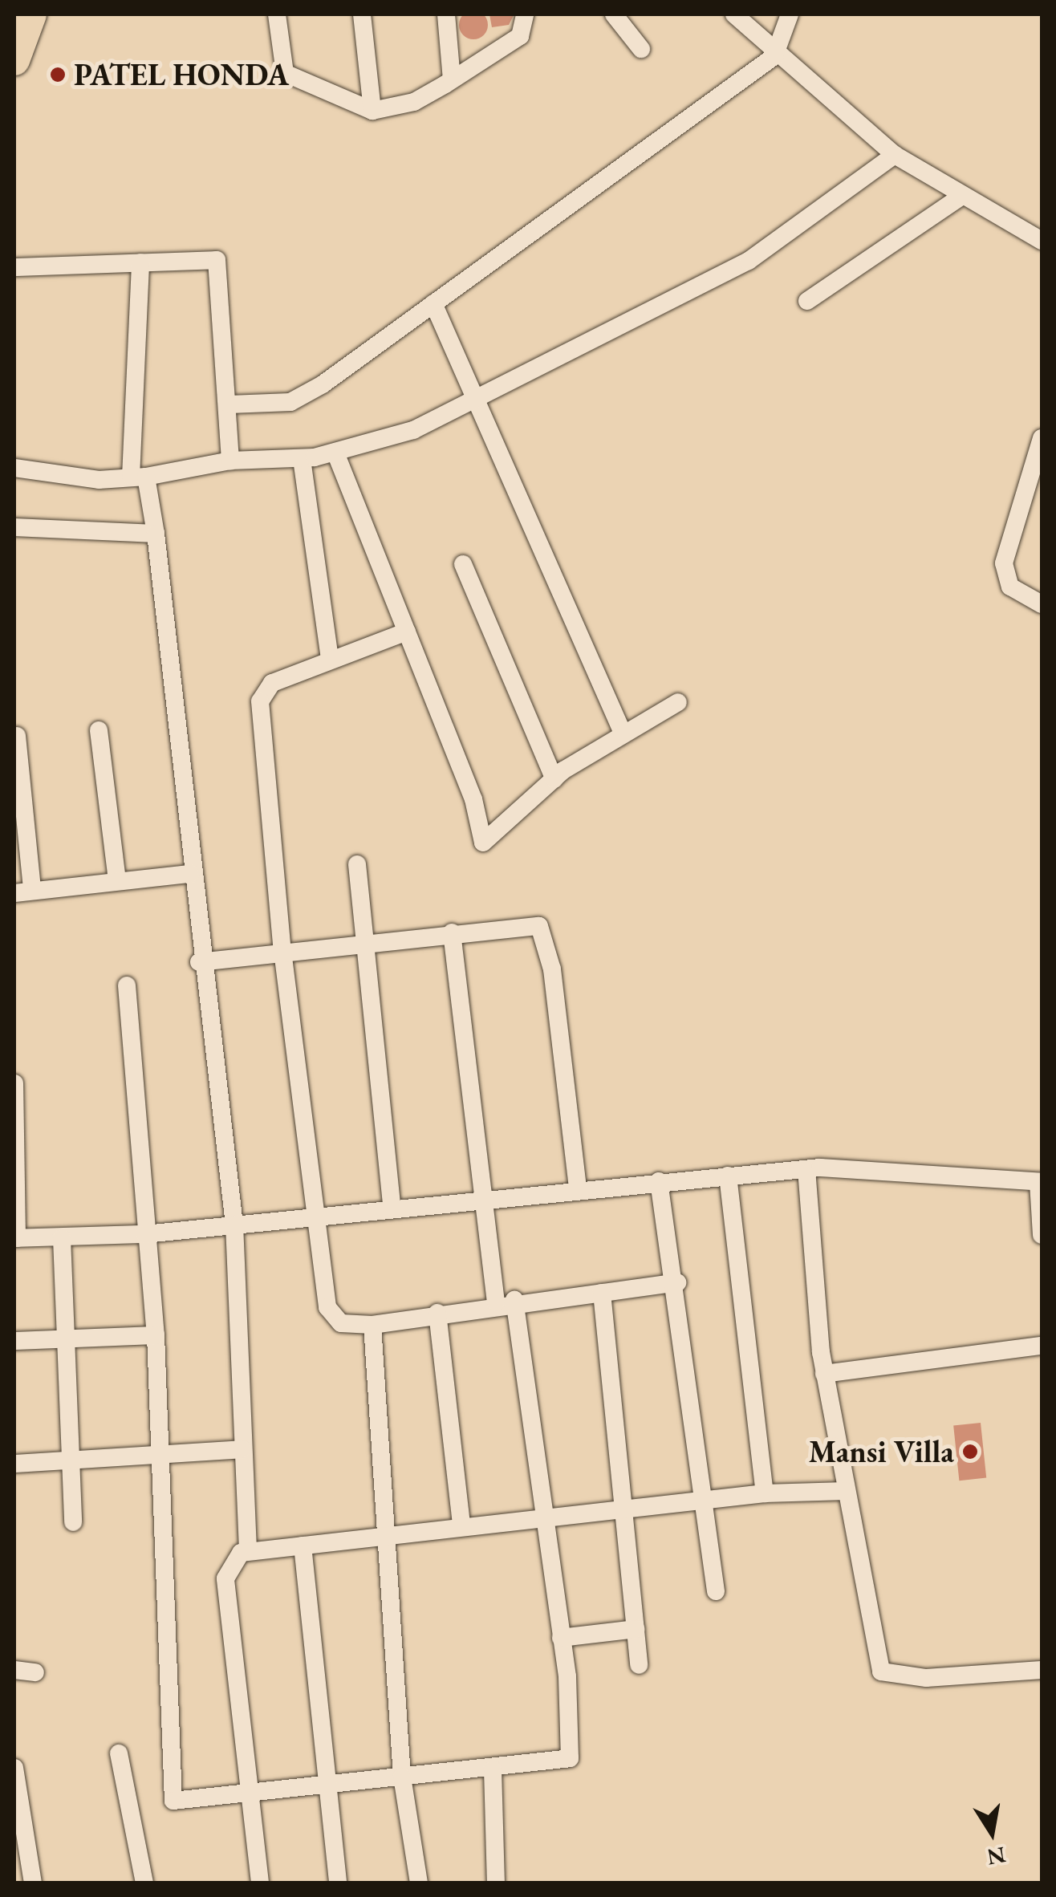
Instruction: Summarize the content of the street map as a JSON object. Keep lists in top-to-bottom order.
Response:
{
  "places": ["PATEL HONDA", "Mansi Villa"],
  "north": "bottom"
}
